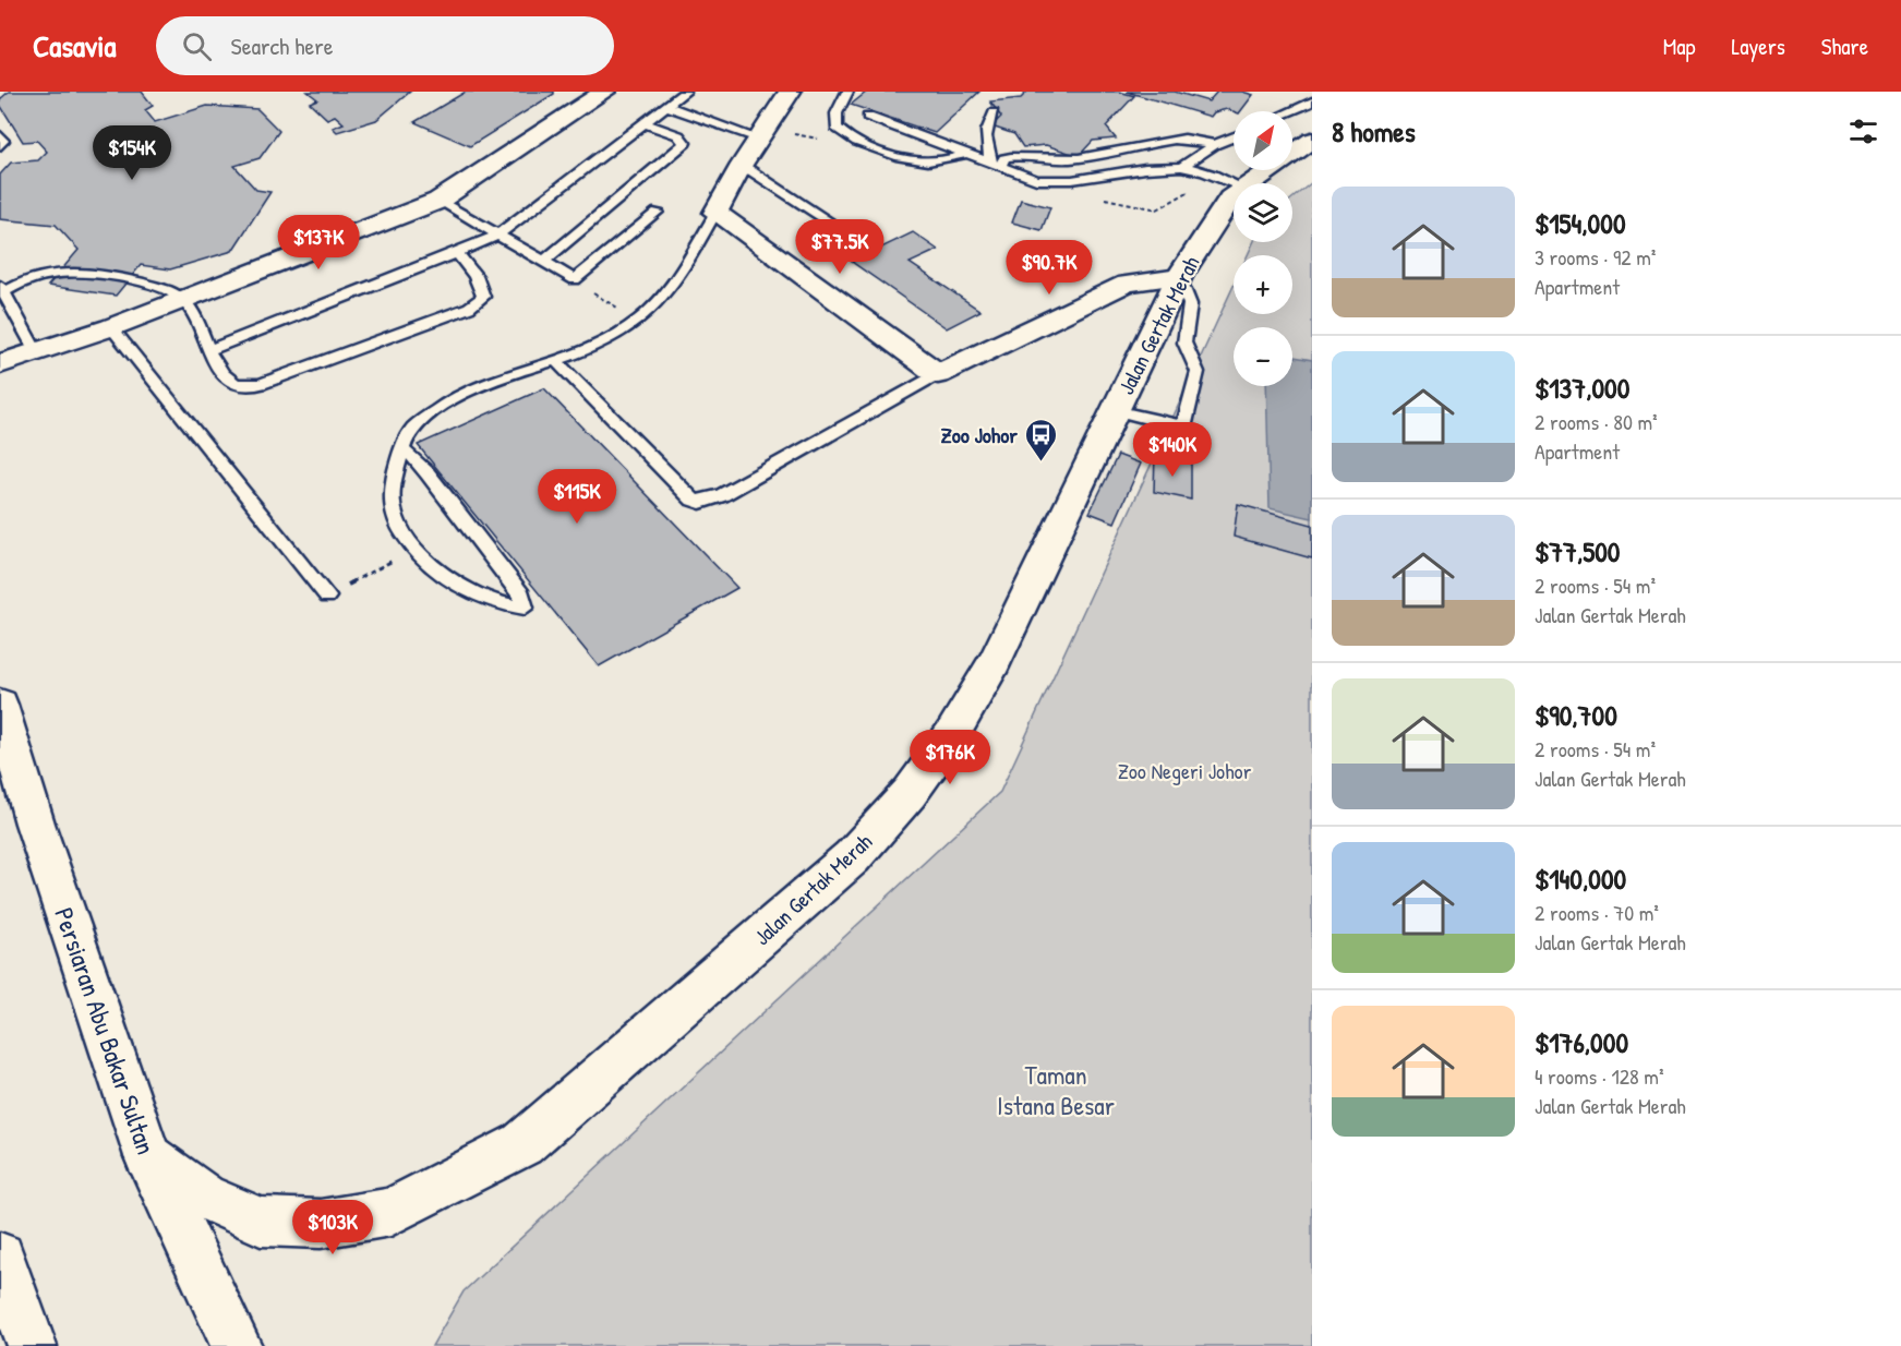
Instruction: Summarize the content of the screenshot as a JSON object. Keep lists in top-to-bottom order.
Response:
{
  "streets": {
    "main road": ["Jalan Gertak Merah", "Persiaran Abu Bakar Sultan"]
  },
  "crossings": [
    ["Jalan Gertak Merah", "Persiaran Abu Bakar Sultan"]
  ],
  "parks": ["Zoo Negeri Johor", "Taman Istana Besar"],
  "places": {
    "bus stop": ["Zoo Johor"]
  },
  "north": "top right",
  "page": {
    "header": "Casavia",
    "search": "Search here",
    "nav": ["Map", "Layers", "Share"],
    "heading": "8 homes",
    "map_buttons": ["+", "−"],
    "price": [
      "$154K",
      "$137K",
      "$77.5K",
      "$90.7K",
      "$140K",
      "$115K",
      "$176K",
      "$103K"
    ],
    "list": [
      {
        "name": "$154,000",
        "note": "3 rooms · 92 m² · Apartment"
      },
      {
        "name": "$137,000",
        "note": "2 rooms · 80 m² · Apartment"
      },
      {
        "name": "$77,500",
        "note": "2 rooms · 54 m² · Jalan Gertak Merah"
      },
      {
        "name": "$90,700",
        "note": "2 rooms · 54 m² · Jalan Gertak Merah"
      },
      {
        "name": "$140,000",
        "note": "2 rooms · 70 m² · Jalan Gertak Merah"
      },
      {
        "name": "$176,000",
        "note": "4 rooms · 128 m² · Jalan Gertak Merah"
      }
    ]
  }
}
